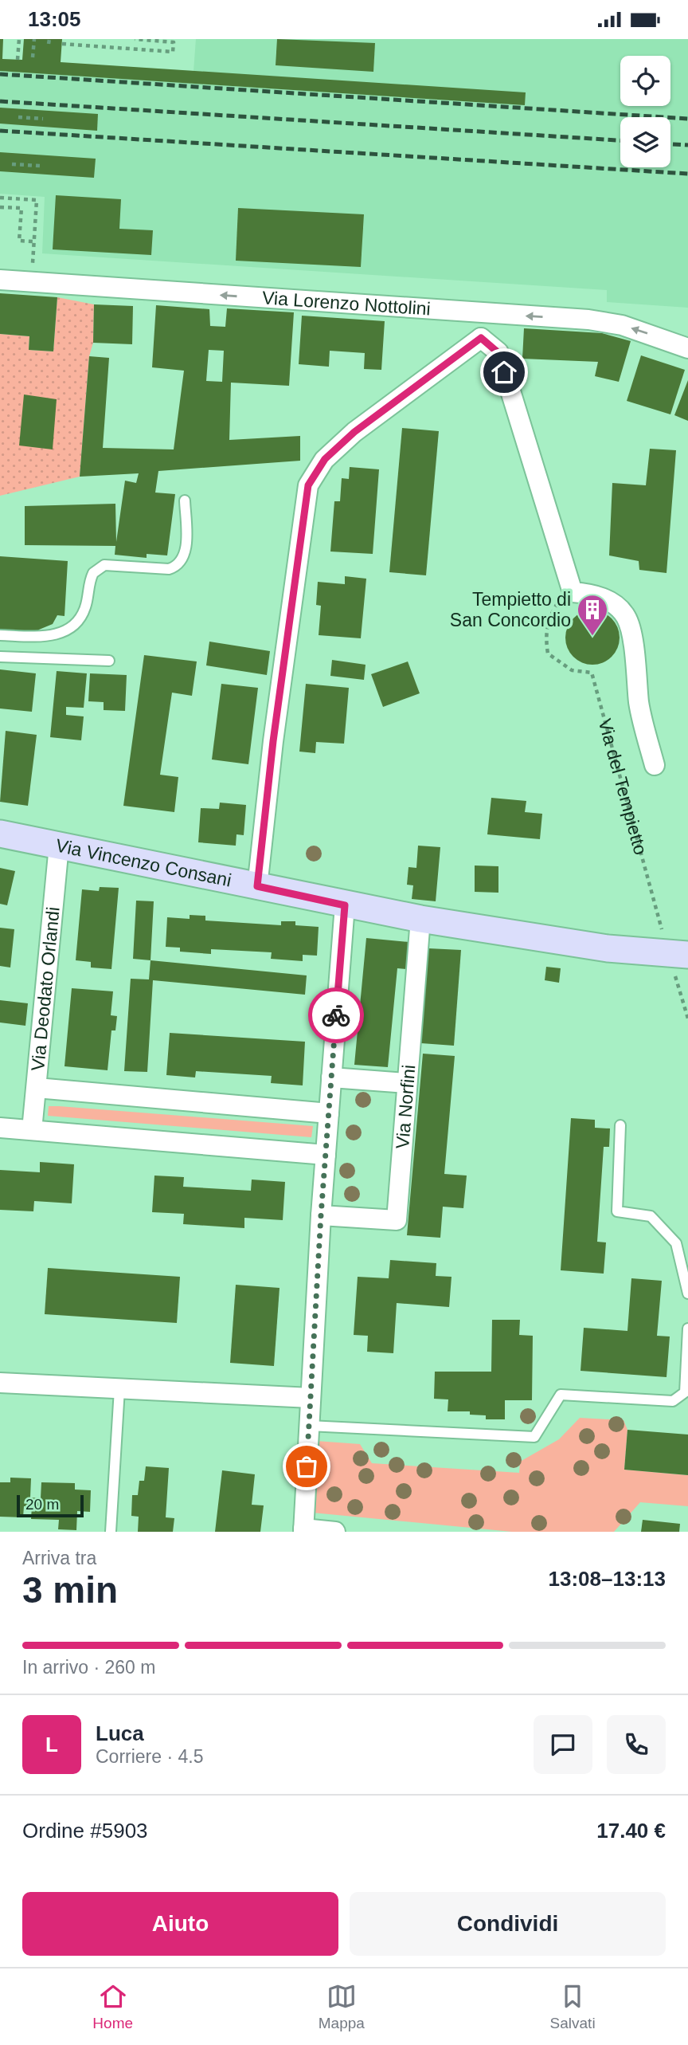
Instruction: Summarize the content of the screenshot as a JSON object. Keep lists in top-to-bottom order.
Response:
{
  "streets": {
    "street": [
      "Via Lorenzo Nottolini",
      "Via del Tempietto",
      "Via Vincenzo Consani",
      "Via Deodato Orlandi",
      "Via Norfini"
    ]
  },
  "crossings": [
    ["Via del Tempietto", "Via Vincenzo Consani"],
    ["Via Vincenzo Consani", "Via Deodato Orlandi"],
    ["Via Vincenzo Consani", "Via Norfini"]
  ],
  "one_way": ["Via Lorenzo Nottolini"],
  "places": {
    "building": ["Tempietto di San Concordio"]
  },
  "scale_bar": "20 m",
  "page": {
    "status": "13:05",
    "scale": "20 m",
    "heading": ["3 min", "Arriva tra", "13:08–13:13"],
    "panel": [
      "Luca",
      "Corriere · 4.5",
      "Ordine #5903",
      "17.40 €"
    ],
    "bar": "In arrivo · 260 m",
    "round": "L",
    "buttons": ["Aiuto", "Condividi"],
    "tabs": ["Home", "Mappa", "Salvati"]
  }
}
